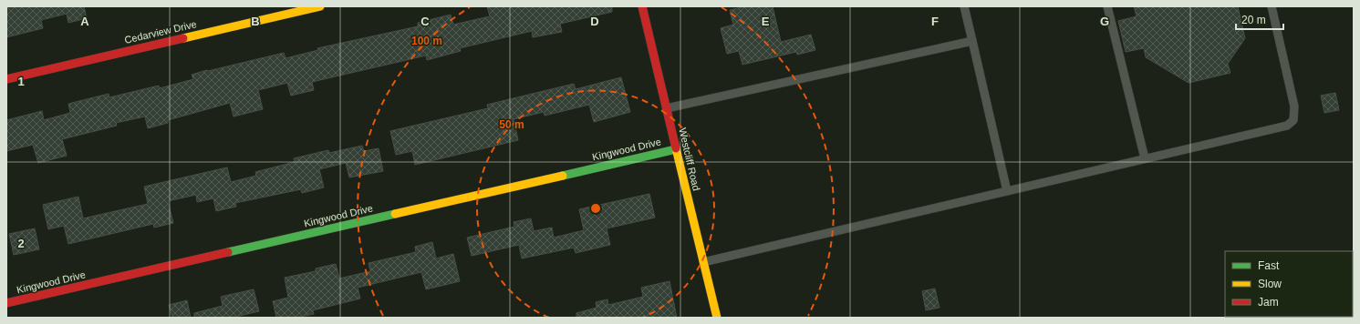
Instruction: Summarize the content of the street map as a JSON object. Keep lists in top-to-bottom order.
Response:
{
  "streets": {
    "street": ["Cedarview Drive", "Kingwood Drive", "Westcliff Road"]
  },
  "crossings": [
    ["Kingwood Drive", "Westcliff Road"]
  ],
  "legend": ["Fast", "Slow", "Jam"],
  "scale_bar": "20 m",
  "grid": {
    "columns": [
      "A",
      "B",
      "C",
      "D",
      "E",
      "F",
      "G"
    ],
    "rows": ["1", "2"]
  },
  "rings": ["100 m", "50 m"]
}
